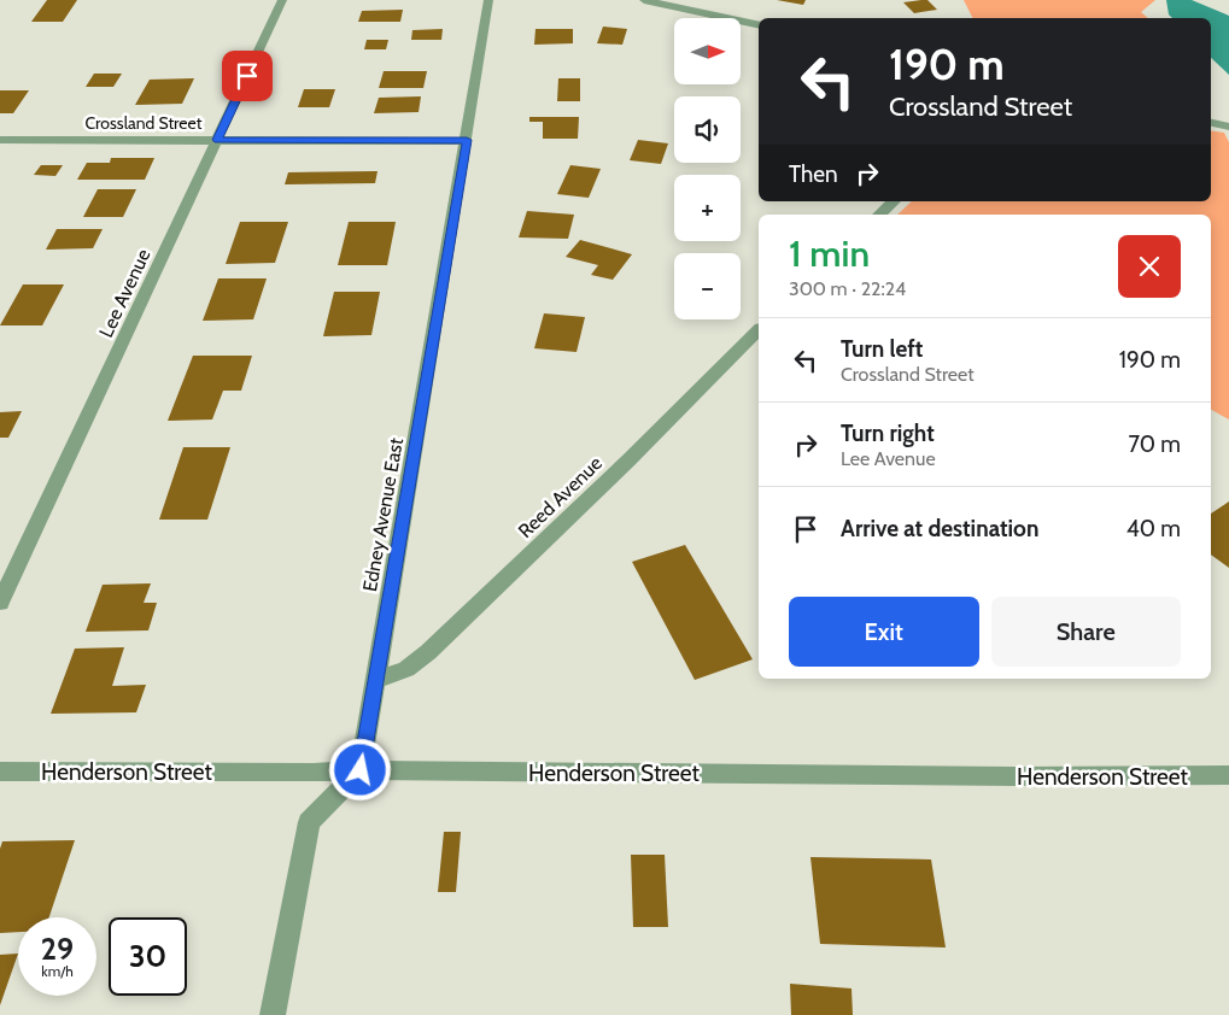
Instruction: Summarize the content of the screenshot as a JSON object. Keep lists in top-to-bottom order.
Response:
{
  "streets": {
    "street": [
      "Crossland Street",
      "Lee Avenue",
      "Reed Avenue",
      "Edney Avenue East",
      "Henderson Street"
    ]
  },
  "crossings": [
    ["Crossland Street", "Lee Avenue"],
    ["Crossland Street", "Edney Avenue East"],
    ["Reed Avenue", "Edney Avenue East"],
    ["Edney Avenue East", "Henderson Street"]
  ],
  "north": "right",
  "page": {
    "map_buttons": ["+", "−"],
    "turn": ["190 m", "Crossland Street"],
    "then": "Then",
    "heading": ["1 min", "300 m · 22:24"],
    "list": [
      {
        "name": "Turn left",
        "note": "Crossland Street",
        "value": "190 m"
      },
      {
        "name": "Turn right",
        "note": "Lee Avenue",
        "value": "70 m"
      },
      {
        "name": "Arrive at destination",
        "value": "40 m"
      }
    ],
    "buttons": ["Exit", "Share"],
    "speed": "29 km/h",
    "limit": "30"
  }
}
